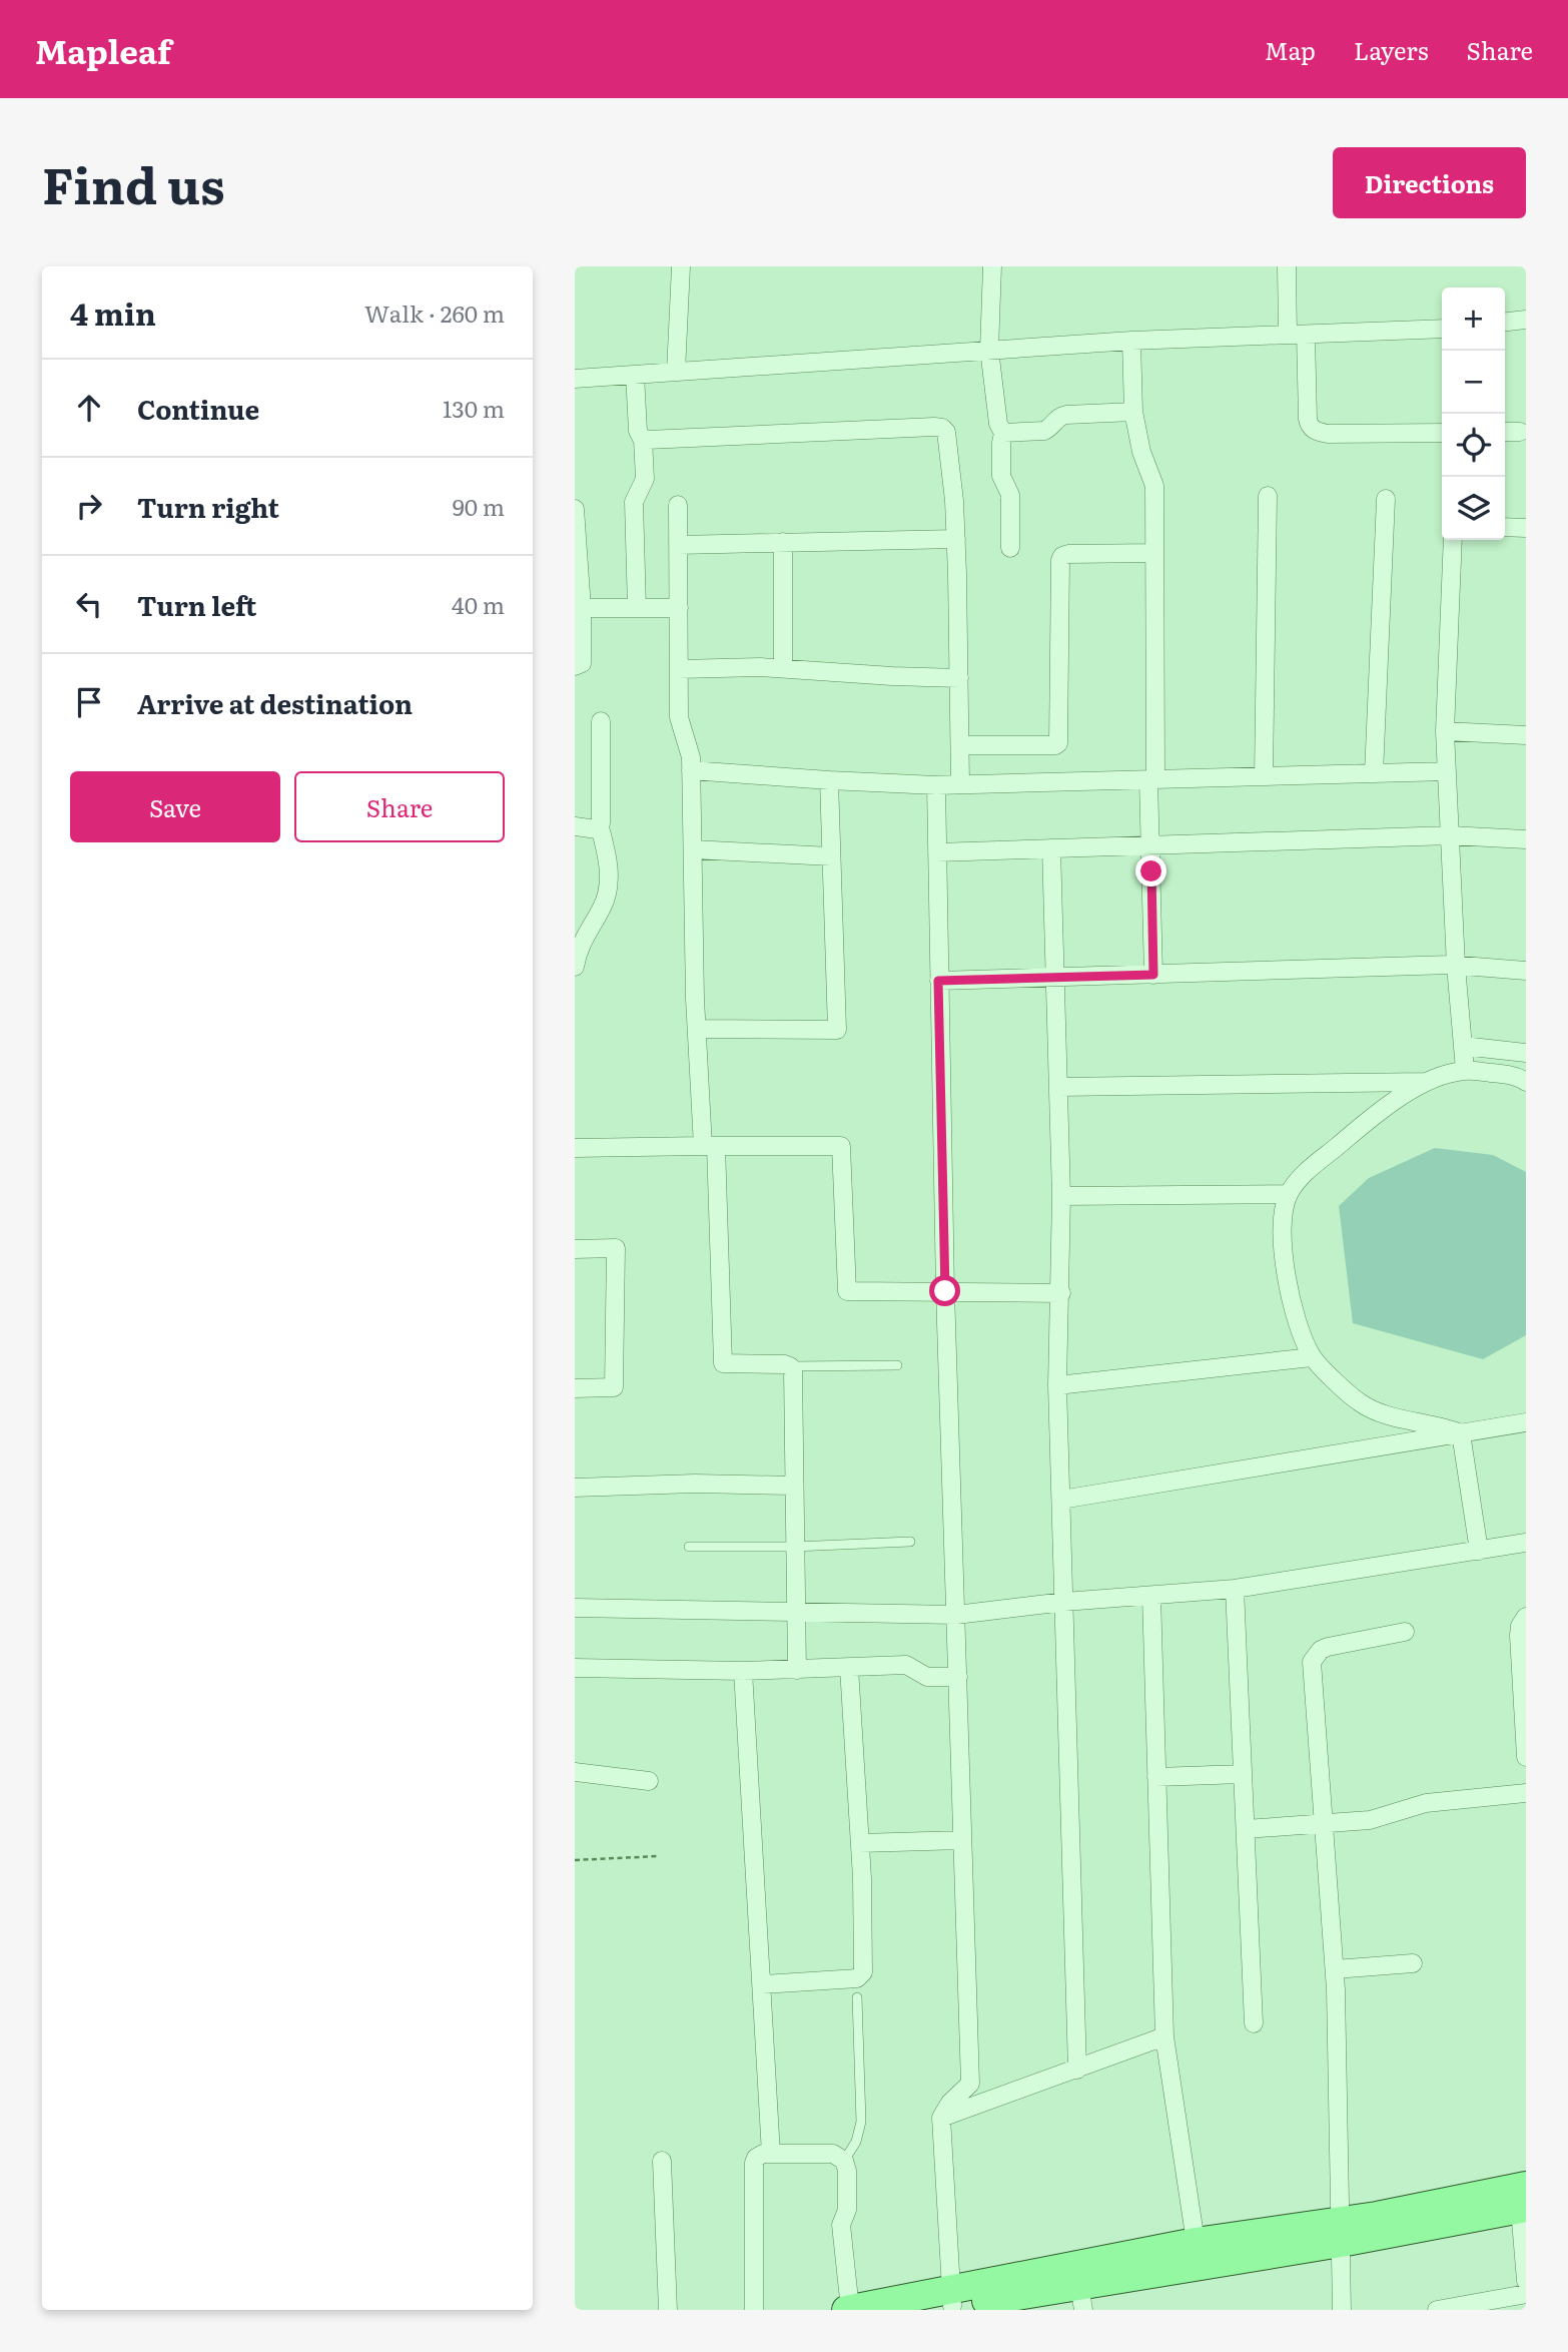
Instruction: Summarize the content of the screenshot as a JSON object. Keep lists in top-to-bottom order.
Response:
{
  "page": {
    "header": "Mapleaf",
    "nav": ["Map", "Layers", "Share"],
    "title": "Find us",
    "buttons": [
      "Directions",
      ["Save", "Share"]
    ],
    "heading": ["4 min", "Walk · 260 m"],
    "map_buttons": ["+", "−"],
    "list": [
      ["Continue", "130 m"],
      ["Turn right", "90 m"],
      ["Turn left", "40 m"],
      "Arrive at destination"
    ]
  }
}
